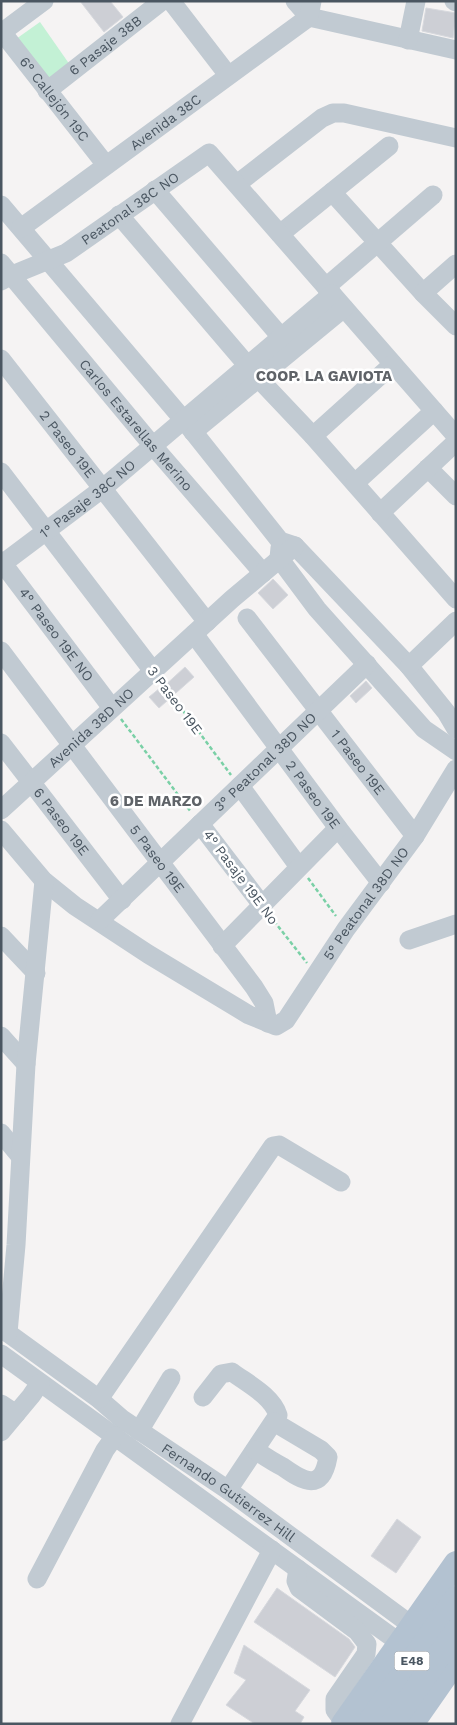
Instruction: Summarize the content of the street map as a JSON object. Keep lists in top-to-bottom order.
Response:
{
  "streets": {
    "main road": ["E48"],
    "street": [
      "6 Pasaje 38B",
      "6° Callejón 19C",
      "Avenida 38C",
      "Peatonal 38C NO",
      "Carlos Estarellas Merino",
      "2 Paseo 19E",
      "1° Pasaje 38C NO",
      "4° Paseo 19E NO",
      "3 Paseo 19E",
      "Avenida 38D NO",
      "3° Peatonal 38D NO",
      "1 Paseo 19E",
      "6 Paseo 19E",
      "5 Paseo 19E",
      "4° Pasaje 19E No",
      "5° Peatonal 38D NO",
      "Fernando Gutierrez Hill"
    ]
  },
  "crossings": [
    ["6 Pasaje 38B", "6° Callejón 19C"],
    ["6° Callejón 19C", "Avenida 38C"],
    ["Peatonal 38C NO", "Carlos Estarellas Merino"],
    ["Carlos Estarellas Merino", "1° Pasaje 38C NO"],
    ["Carlos Estarellas Merino", "Avenida 38D NO"],
    ["2 Paseo 19E", "1° Pasaje 38C NO"],
    ["2 Paseo 19E", "Avenida 38D NO"],
    ["2 Paseo 19E", "3° Peatonal 38D NO"],
    ["2 Paseo 19E", "5° Peatonal 38D NO"],
    ["1° Pasaje 38C NO", "4° Paseo 19E NO"],
    ["1° Pasaje 38C NO", "3 Paseo 19E"],
    ["4° Paseo 19E NO", "Avenida 38D NO"],
    ["4° Paseo 19E NO", "4° Pasaje 19E No"],
    ["3 Paseo 19E", "Avenida 38D NO"],
    ["3 Paseo 19E", "3° Peatonal 38D NO"],
    ["Avenida 38D NO", "6 Paseo 19E"],
    ["Avenida 38D NO", "5 Paseo 19E"],
    ["Avenida 38D NO", "4° Pasaje 19E No"],
    ["3° Peatonal 38D NO", "1 Paseo 19E"],
    ["3° Peatonal 38D NO", "6 Paseo 19E"],
    ["3° Peatonal 38D NO", "5 Paseo 19E"],
    ["3° Peatonal 38D NO", "4° Pasaje 19E No"],
    ["1 Paseo 19E", "5° Peatonal 38D NO"],
    ["5 Paseo 19E", "5° Peatonal 38D NO"],
    ["4° Pasaje 19E No", "5° Peatonal 38D NO"],
    ["Fernando Gutierrez Hill", "E48"]
  ],
  "districts": ["COOP. LA GAVIOTA", "6 DE MARZO"]
}
